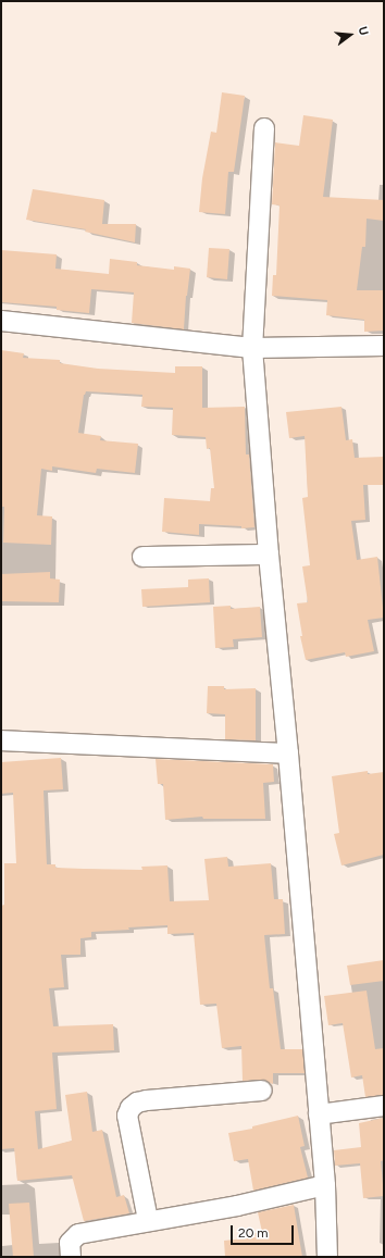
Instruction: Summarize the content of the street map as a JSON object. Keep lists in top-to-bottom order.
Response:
{
  "scale_bar": "20 m",
  "north": "right"
}
